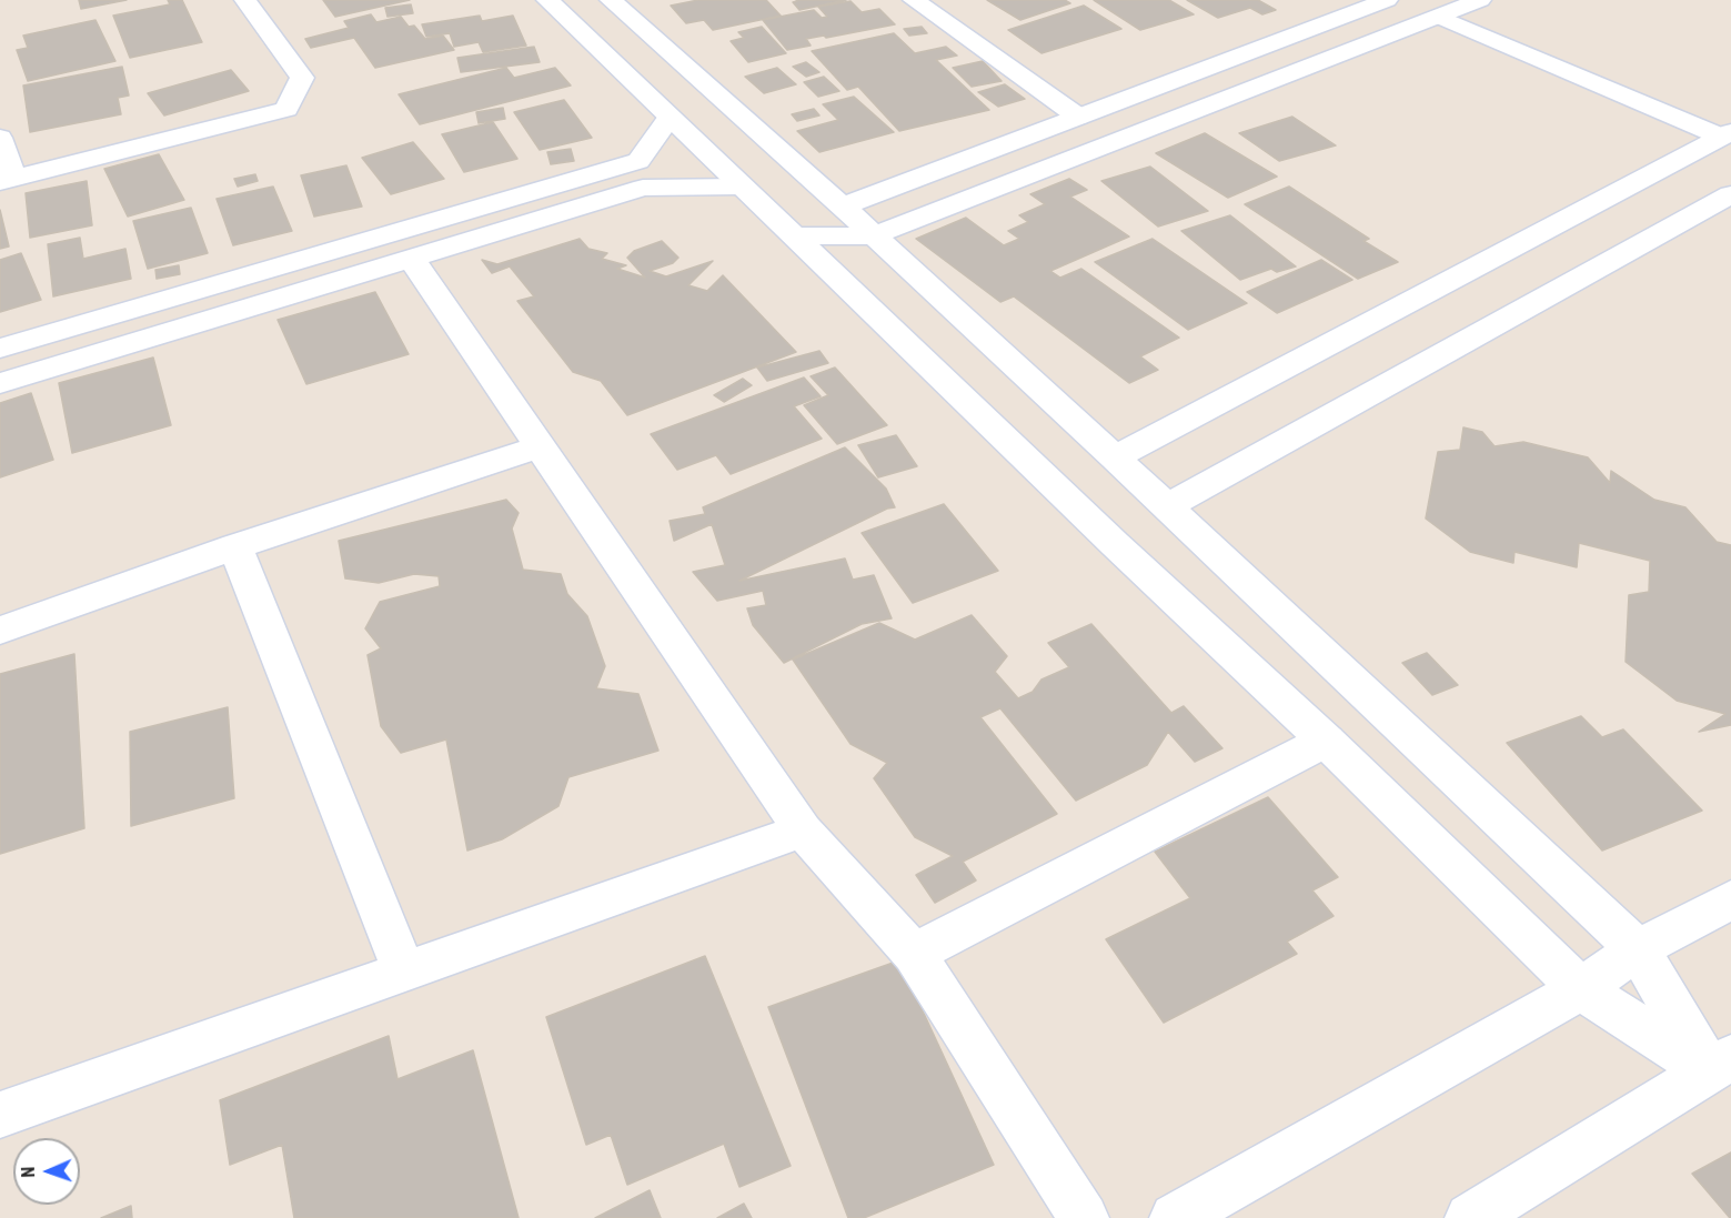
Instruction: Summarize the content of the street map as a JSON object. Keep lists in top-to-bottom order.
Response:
{
  "north": "left"
}
